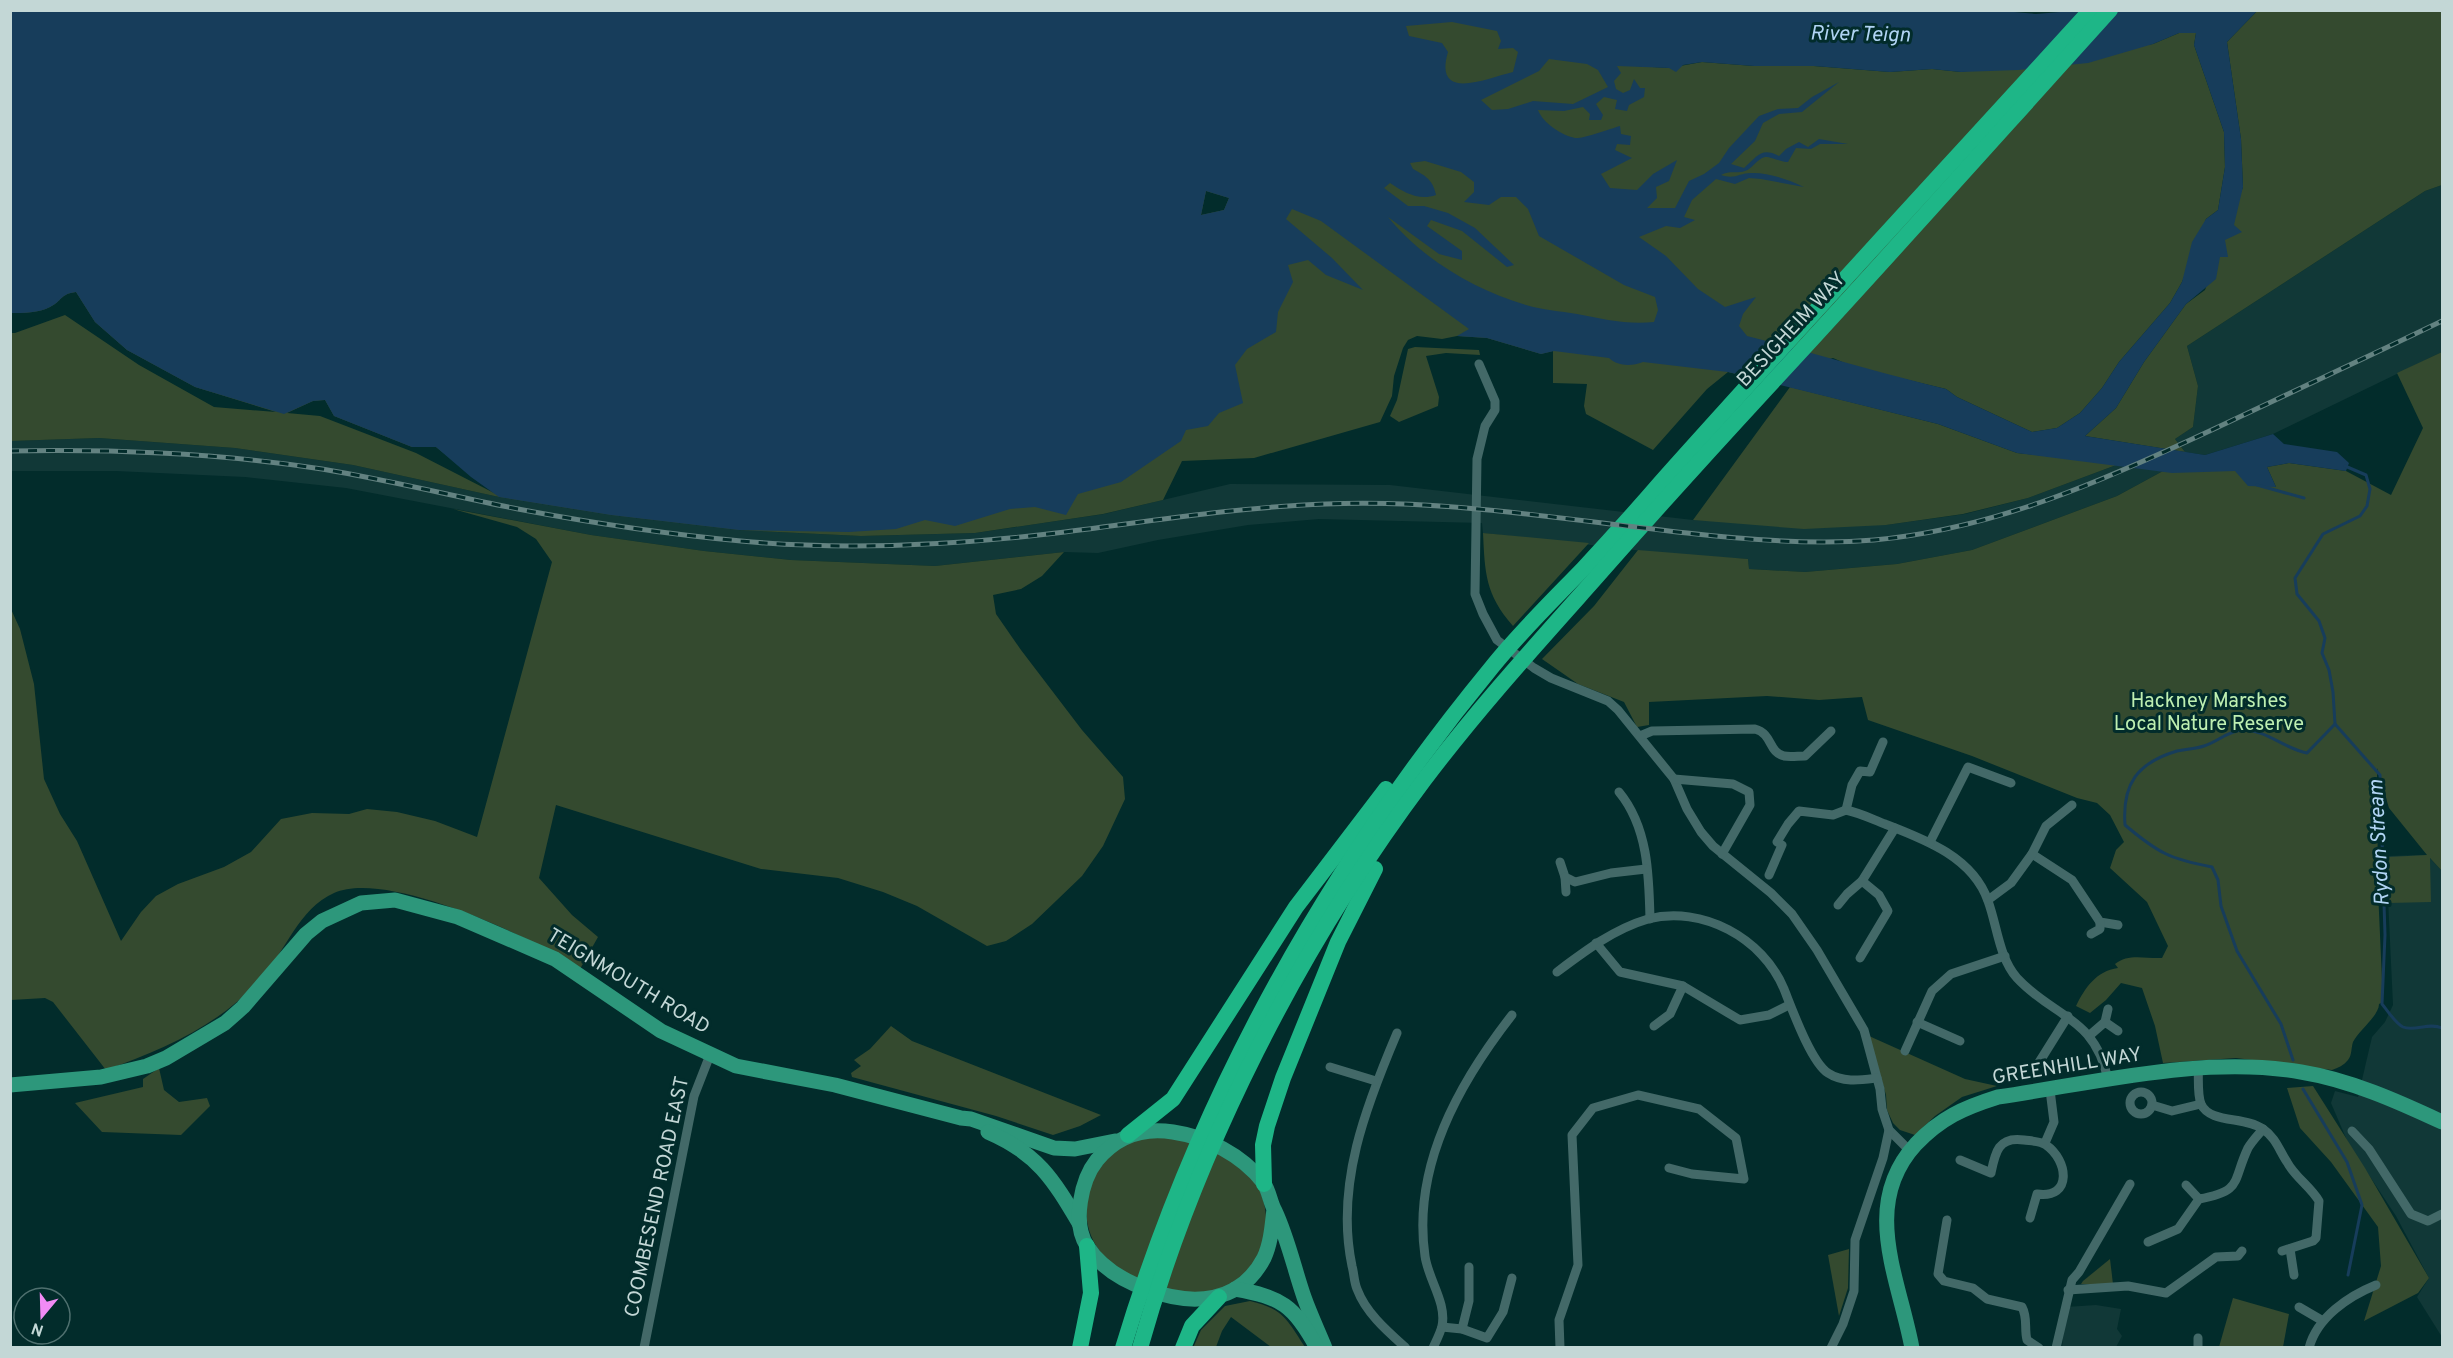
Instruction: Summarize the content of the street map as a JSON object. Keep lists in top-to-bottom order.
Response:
{
  "streets": {
    "highway": ["BESIGHEIM WAY"],
    "main road": ["TEIGNMOUTH ROAD", "GREENHILL WAY"],
    "street": ["COOMBESEND ROAD EAST"]
  },
  "crossings": [
    ["TEIGNMOUTH ROAD", "COOMBESEND ROAD EAST"]
  ],
  "water": ["River Teign", "Rydon Stream"],
  "parks": ["Hackney Marshes Local Nature Reserve"],
  "north": "bottom"
}
